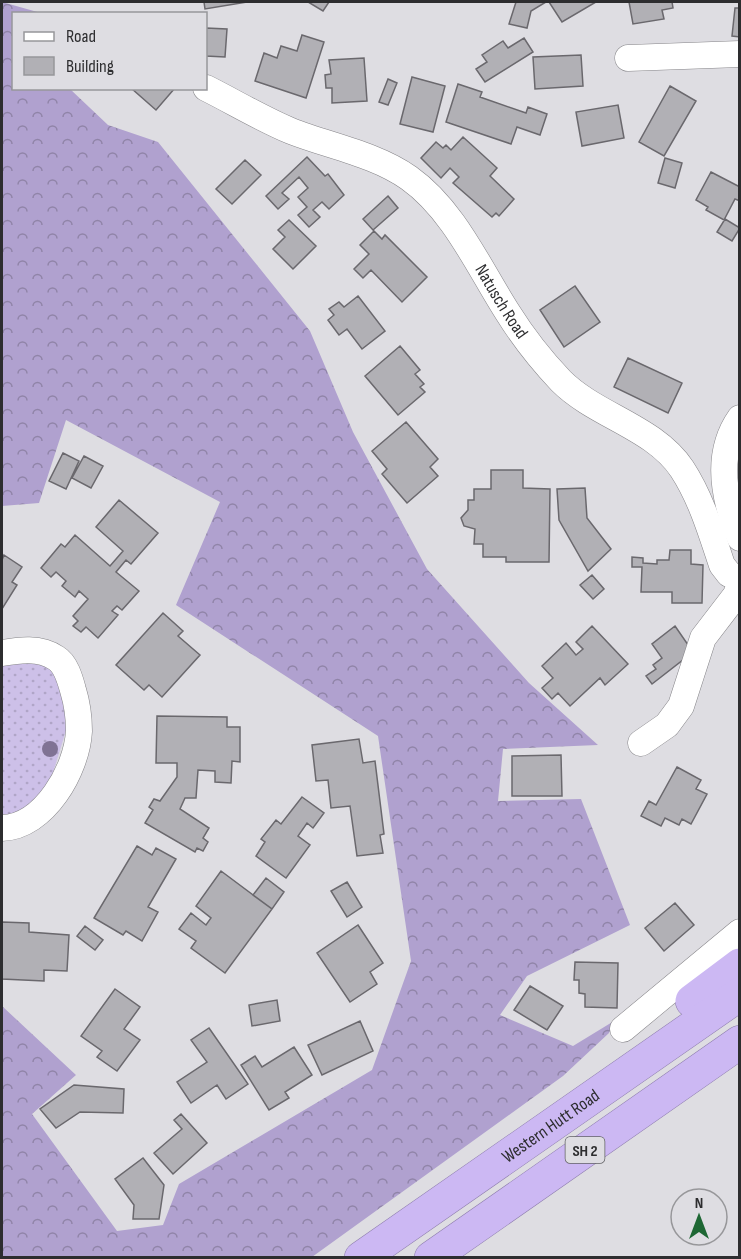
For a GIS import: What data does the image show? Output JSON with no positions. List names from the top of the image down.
{
  "streets": {
    "highway": ["Western Hutt Road", "SH 2"],
    "street": ["Natusch Road"]
  },
  "legend": ["Road", "Building"],
  "north": "top"
}
